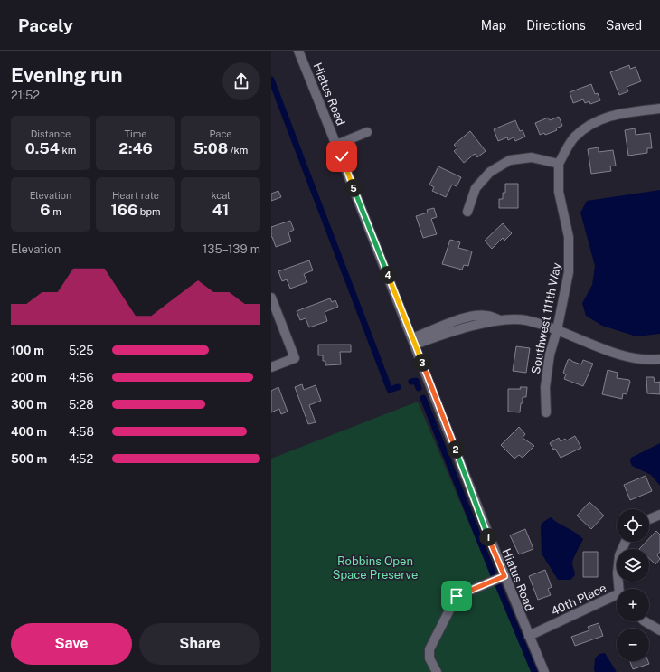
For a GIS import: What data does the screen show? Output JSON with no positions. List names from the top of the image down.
{
  "streets": {
    "street": ["Hiatus Road", "Southwest 111th Way", "40th Place"]
  },
  "crossings": [
    ["Hiatus Road", "40th Place"]
  ],
  "parks": ["Robbins Open Space Preserve"],
  "page": {
    "header": "Pacely",
    "nav": ["Map", "Directions", "Saved"],
    "heading": ["Evening run", "21:52"],
    "stats": [
      ["Distance", "0.54 km"],
      ["Time", "2:46"],
      ["Pace", "5:08 /km"],
      ["Elevation", "6 m"],
      ["Heart rate", "166 bpm"],
      ["kcal", "41"]
    ],
    "pins": [
      "5",
      "4",
      "3",
      "2",
      "1"
    ],
    "chart": ["Elevation", "135–139 m"],
    "list": [
      {
        "name": "100 m",
        "note": "5:25"
      },
      {
        "name": "200 m",
        "note": "4:56"
      },
      {
        "name": "300 m",
        "note": "5:28"
      },
      {
        "name": "400 m",
        "note": "4:58"
      },
      {
        "name": "500 m",
        "note": "4:52"
      }
    ],
    "map_buttons": ["+", "−"],
    "buttons": ["Save", "Share"]
  }
}
